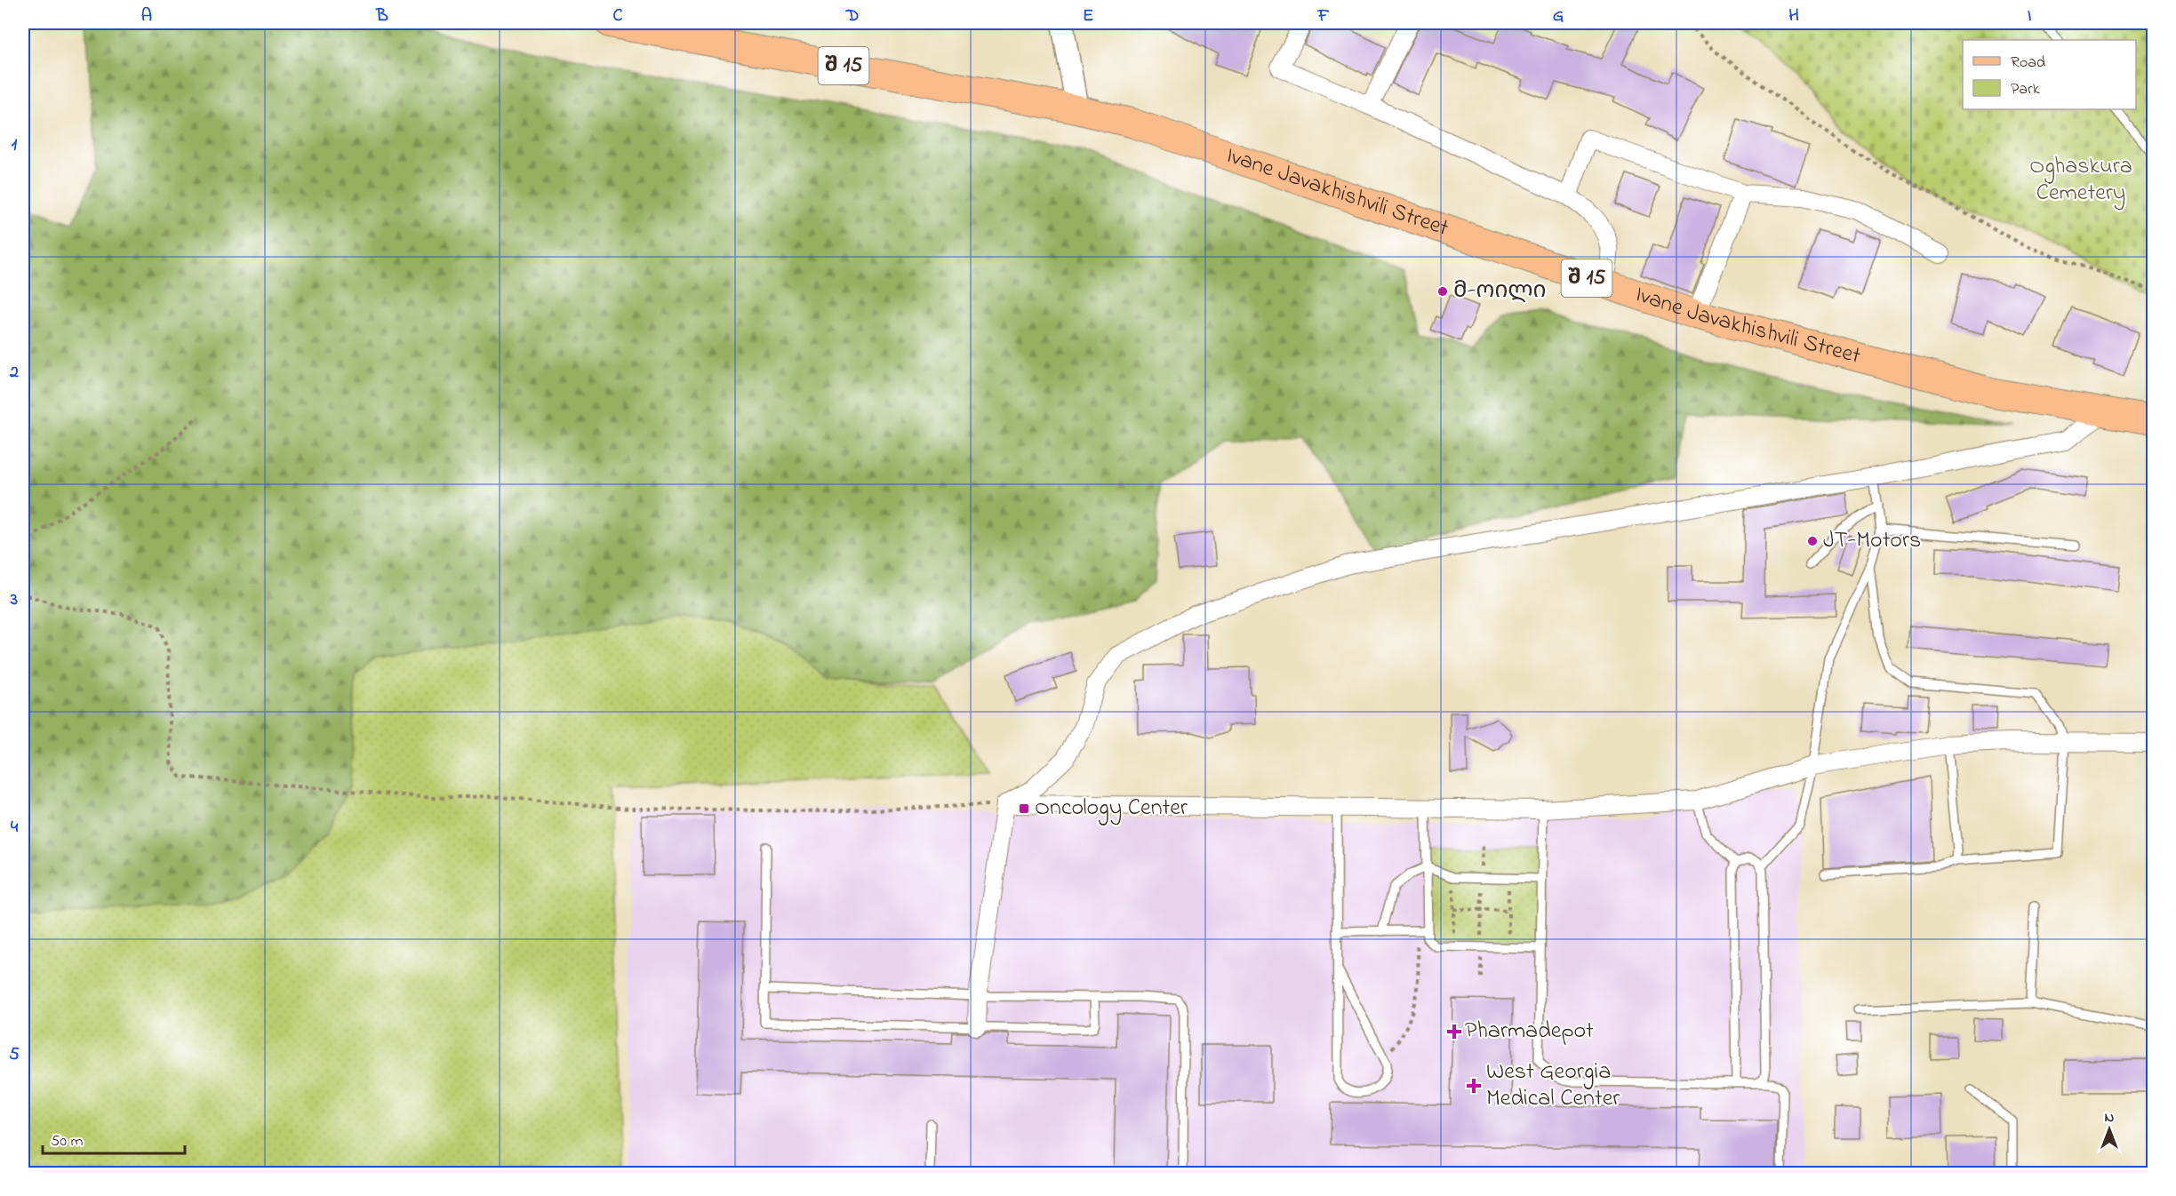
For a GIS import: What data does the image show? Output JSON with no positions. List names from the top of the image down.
{
  "streets": {
    "main road": ["შ 15", "Ivane Javakhishvili Street"]
  },
  "crossings": [
    ["შ 15", "Ivane Javakhishvili Street"]
  ],
  "parks": ["Oghaskura Cemetery"],
  "places": {
    "other": ["მ-ოილი", "JT-Motors"],
    "transit": ["Oncology Center"],
    "health": ["Pharmadepot", "West Georgia Medical Center"]
  },
  "legend": ["Road", "Park"],
  "scale_bar": "50 m",
  "north": "top",
  "grid": {
    "columns": [
      "A",
      "B",
      "C",
      "D",
      "E",
      "F",
      "G",
      "H",
      "I"
    ],
    "rows": [
      "1",
      "2",
      "3",
      "4",
      "5"
    ]
  }
}
